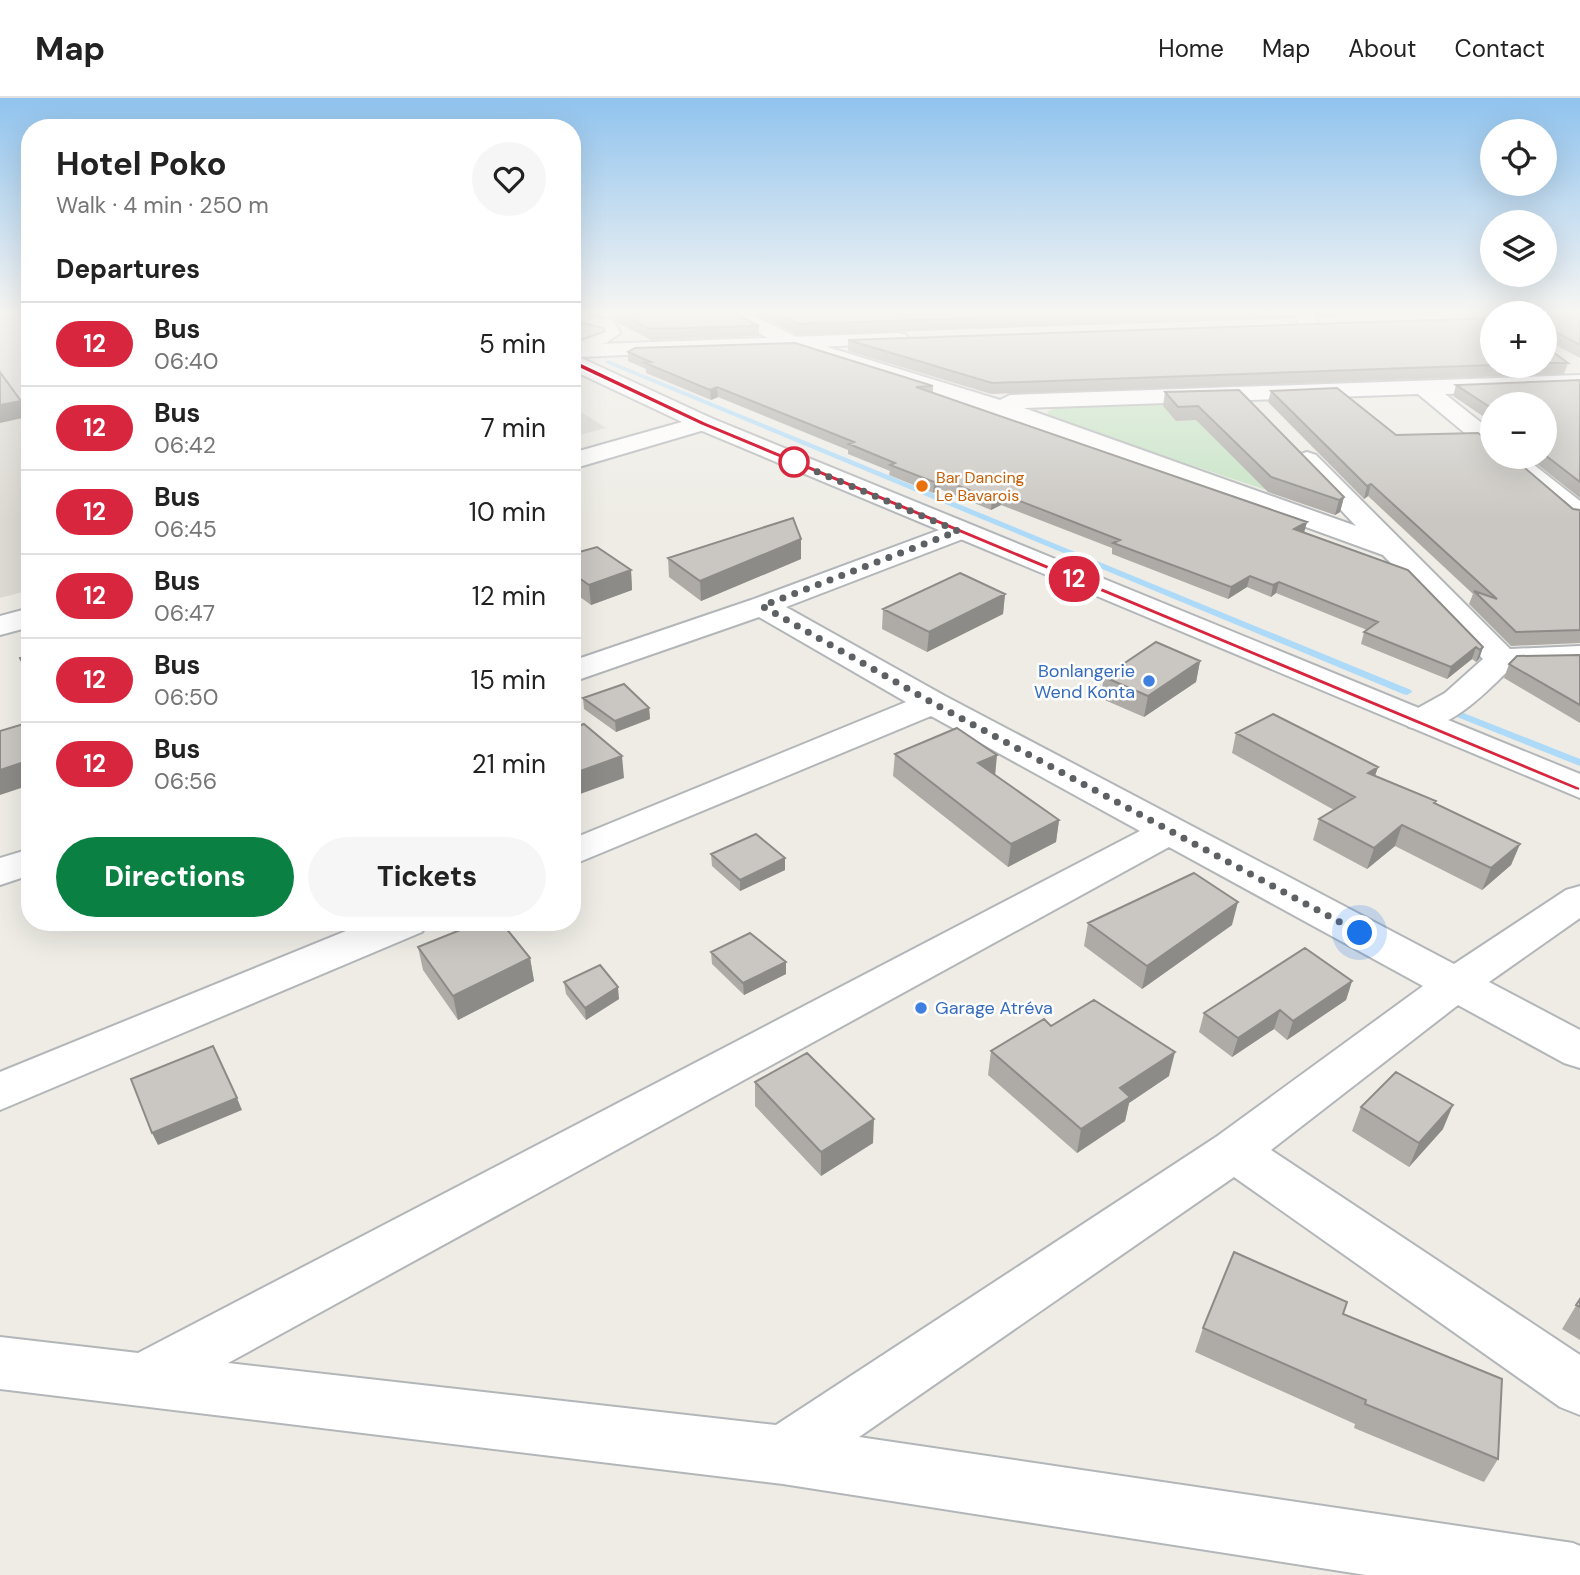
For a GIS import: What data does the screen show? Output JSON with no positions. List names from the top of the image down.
{
  "places": ["Bar Dancing Le Bavarois", "Bonlangerie Wend Konta", "Garage Atréva"],
  "lines": ["bus line 12"],
  "page": {
    "header": "Map",
    "nav": [
      "Home",
      "Map",
      "About",
      "Contact"
    ],
    "on_map": "12",
    "map_buttons": ["+", "−"],
    "heading": [
      ["Hotel Poko", "Walk · 4 min · 250 m"],
      "Departures"
    ],
    "list": [
      {
        "mark": "12",
        "name": "Bus",
        "note": "06:40",
        "value": "5 min"
      },
      {
        "mark": "12",
        "name": "Bus",
        "note": "06:42",
        "value": "7 min"
      },
      {
        "mark": "12",
        "name": "Bus",
        "note": "06:45",
        "value": "10 min"
      },
      {
        "mark": "12",
        "name": "Bus",
        "note": "06:47",
        "value": "12 min"
      },
      {
        "mark": "12",
        "name": "Bus",
        "note": "06:50",
        "value": "15 min"
      },
      {
        "mark": "12",
        "name": "Bus",
        "note": "06:56",
        "value": "21 min"
      }
    ],
    "buttons": ["Directions", "Tickets"]
  }
}
